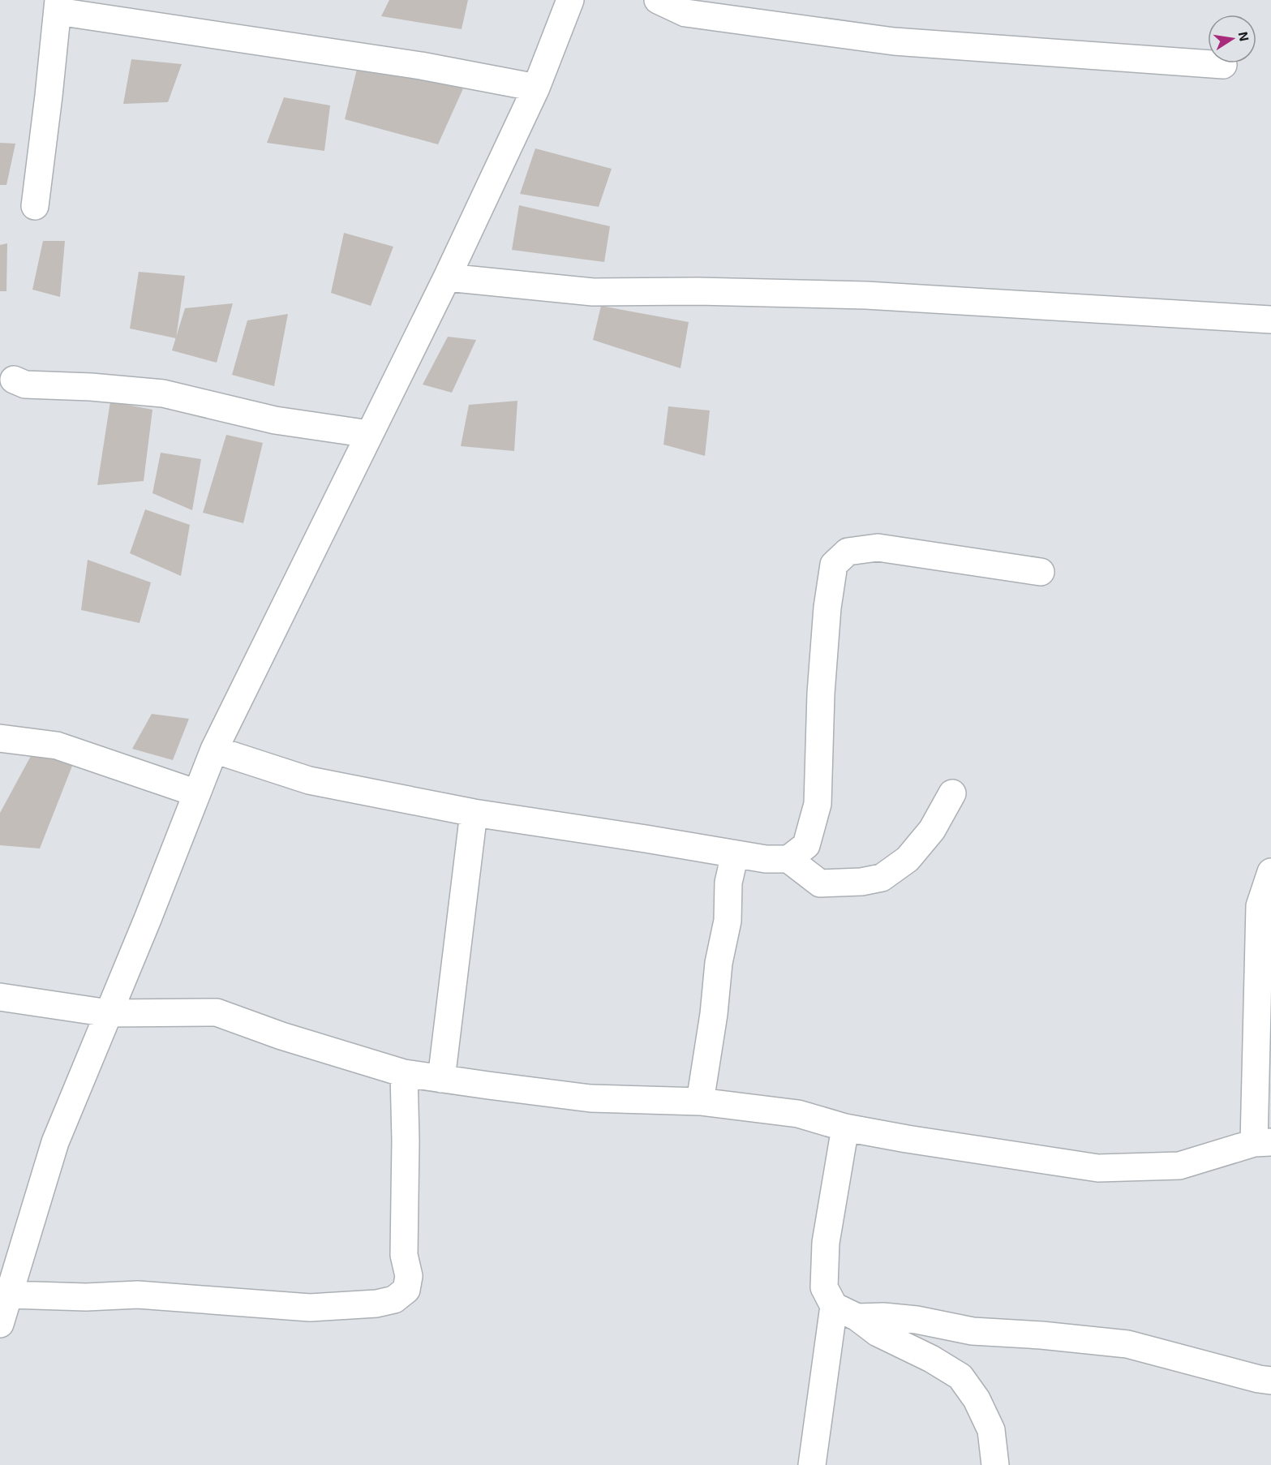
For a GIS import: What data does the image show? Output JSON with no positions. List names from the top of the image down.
{
  "north": "right"
}
